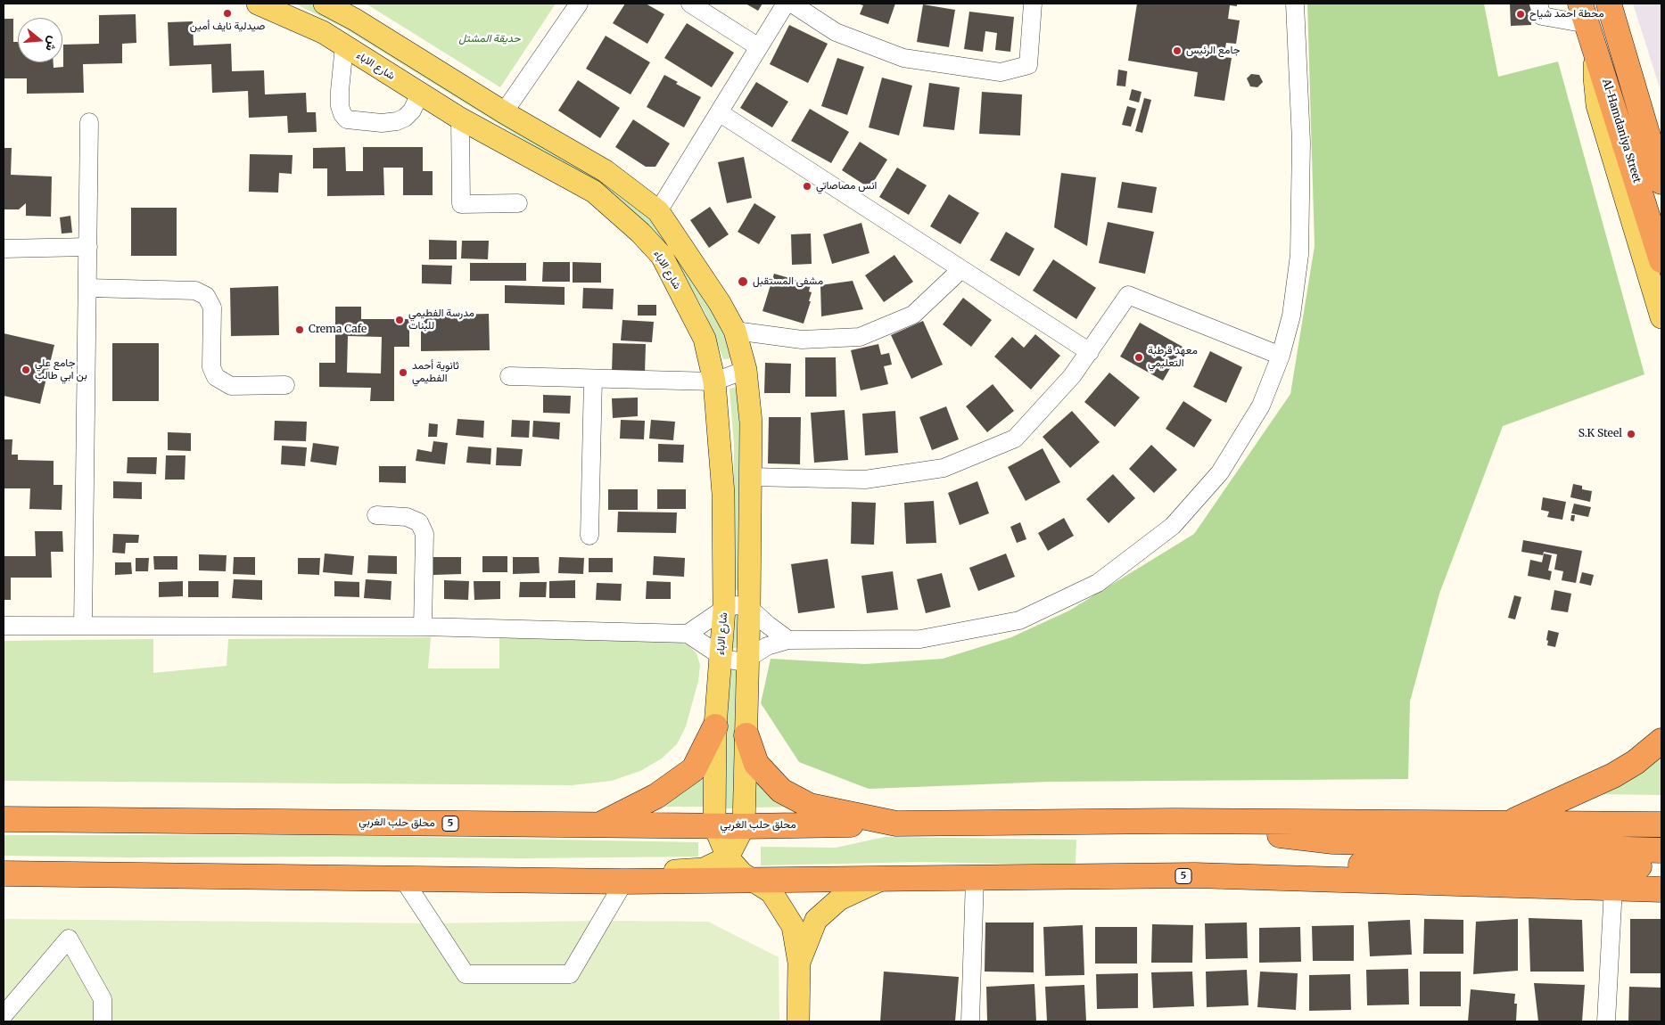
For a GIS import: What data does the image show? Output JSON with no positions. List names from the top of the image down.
{
  "streets": {
    "highway": ["Al-Hamdaniya Street", "محلق حلب الغربي", "5"],
    "main road": ["شارع الاباء"]
  },
  "crossings": [
    ["شارع الاباء", "محلق حلب الغربي"],
    ["محلق حلب الغربي", "5"]
  ],
  "parks": ["حديقة المشتل"],
  "places": [
    "صيدلية نايف أمين",
    "محطة احمد شياح",
    "جامع الرئيس",
    "انس مصاصاتي",
    "مشفى المستقبل",
    "مدرسة الفطيمي للبنات",
    "Crema Cafe",
    "معهد قرطبة التعليمي",
    "جامع علي بن ابي طالب",
    "ثانوية أحمد الفطيمي",
    "S.K Steel"
  ],
  "north": "right"
}
